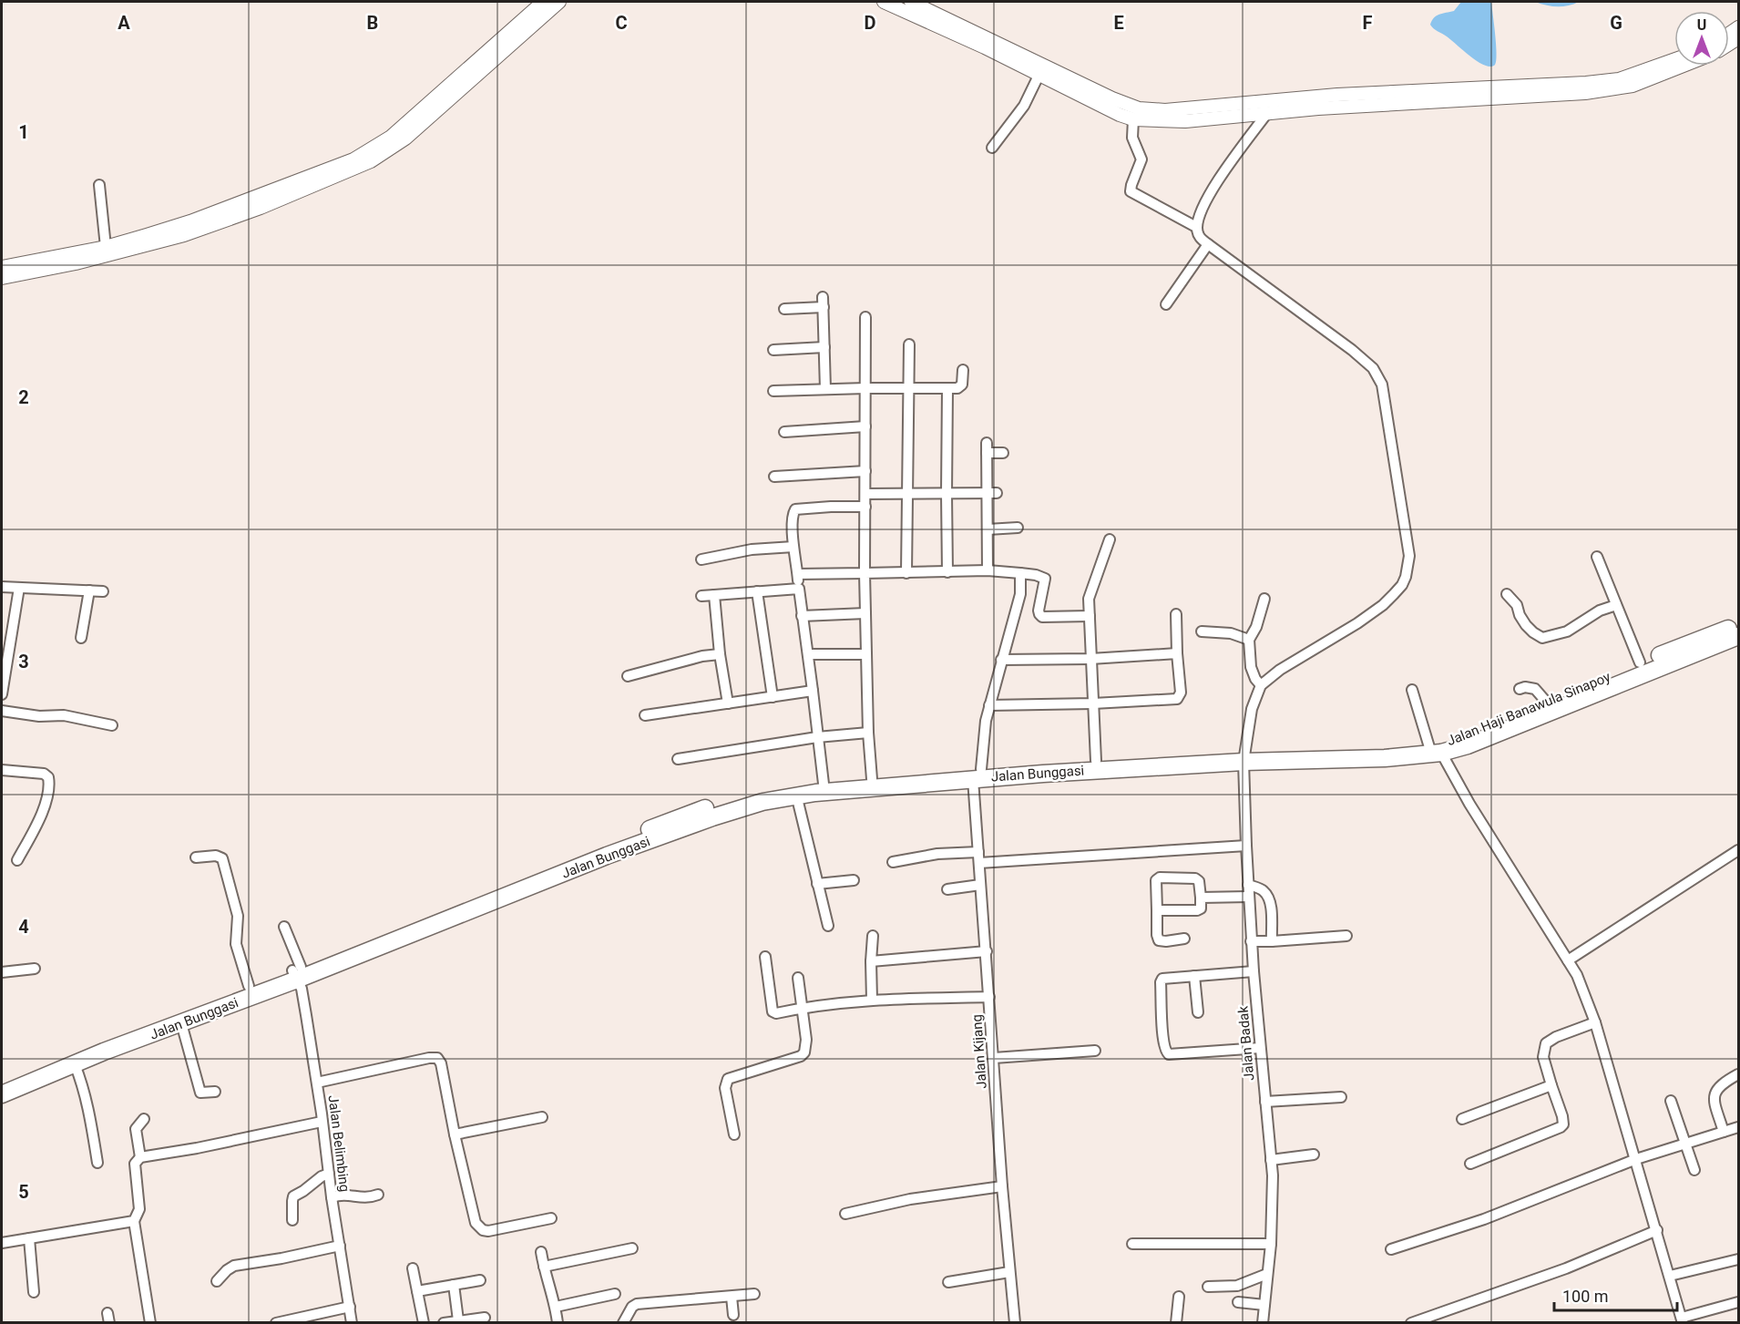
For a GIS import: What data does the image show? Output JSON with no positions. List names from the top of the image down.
{
  "streets": {
    "highway": ["Jalan Haji Banawula Sinapoy", "Jalan Bunggasi"],
    "street": ["Jalan Badak", "Jalan Kijang", "Jalan Belimbing"]
  },
  "crossings": [
    ["Jalan Haji Banawula Sinapoy", "Jalan Bunggasi"],
    ["Jalan Haji Banawula Sinapoy", "Jalan Badak"],
    ["Jalan Bunggasi", "Jalan Badak"],
    ["Jalan Bunggasi", "Jalan Kijang"],
    ["Jalan Bunggasi", "Jalan Belimbing"]
  ],
  "scale_bar": "100 m",
  "north": "top",
  "grid": {
    "columns": [
      "A",
      "B",
      "C",
      "D",
      "E",
      "F",
      "G"
    ],
    "rows": [
      "1",
      "2",
      "3",
      "4",
      "5"
    ]
  }
}
